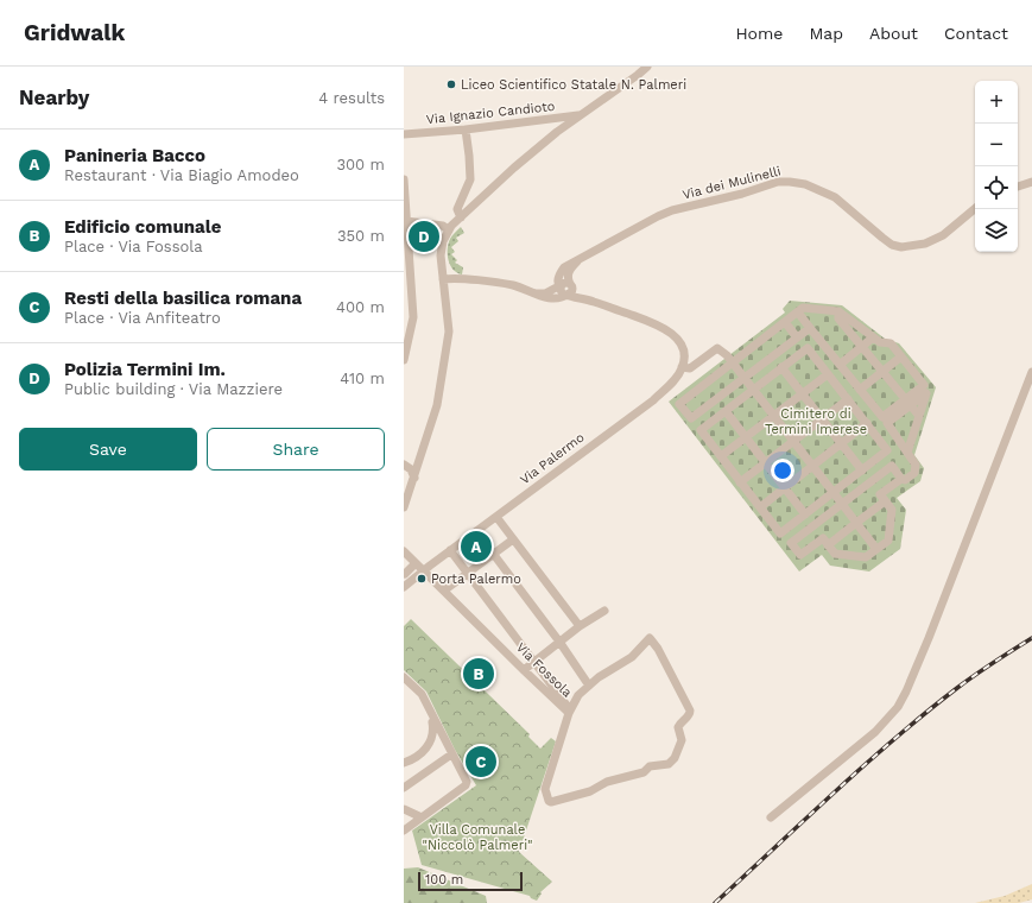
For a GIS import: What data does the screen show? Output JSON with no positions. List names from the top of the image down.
{
  "streets": {
    "street": [
      "Via Ignazio Candioto",
      "Via dei Mulinelli",
      "Via Palermo",
      "Via Fossola"
    ]
  },
  "crossings": [
    ["Via dei Mulinelli", "Via Palermo"],
    ["Via Palermo", "Via Fossola"]
  ],
  "parks": ["Cimitero di Termini Imerese", "Villa Comunale \"Niccolò Palmeri\""],
  "places": ["Liceo Scientifico Statale N. Palmeri", "Porta Palermo"],
  "scale_bar": "100 m",
  "page": {
    "header": "Gridwalk",
    "nav": [
      "Home",
      "Map",
      "About",
      "Contact"
    ],
    "heading": ["Nearby", "4 results"],
    "map_buttons": ["+", "−"],
    "list": [
      {
        "mark": "A",
        "name": "Panineria Bacco",
        "note": "Restaurant · Via Biagio Amodeo",
        "value": "300 m"
      },
      {
        "mark": "B",
        "name": "Edificio comunale",
        "note": "Place · Via Fossola",
        "value": "350 m"
      },
      {
        "mark": "C",
        "name": "Resti della basilica romana",
        "note": "Place · Via Anfiteatro",
        "value": "400 m"
      },
      {
        "mark": "D",
        "name": "Polizia Termini Im.",
        "note": "Public building · Via Mazziere",
        "value": "410 m"
      }
    ],
    "pins": [
      "D",
      "A",
      "B",
      "C"
    ],
    "buttons": ["Save", "Share"],
    "scale": "100 m"
  }
}
